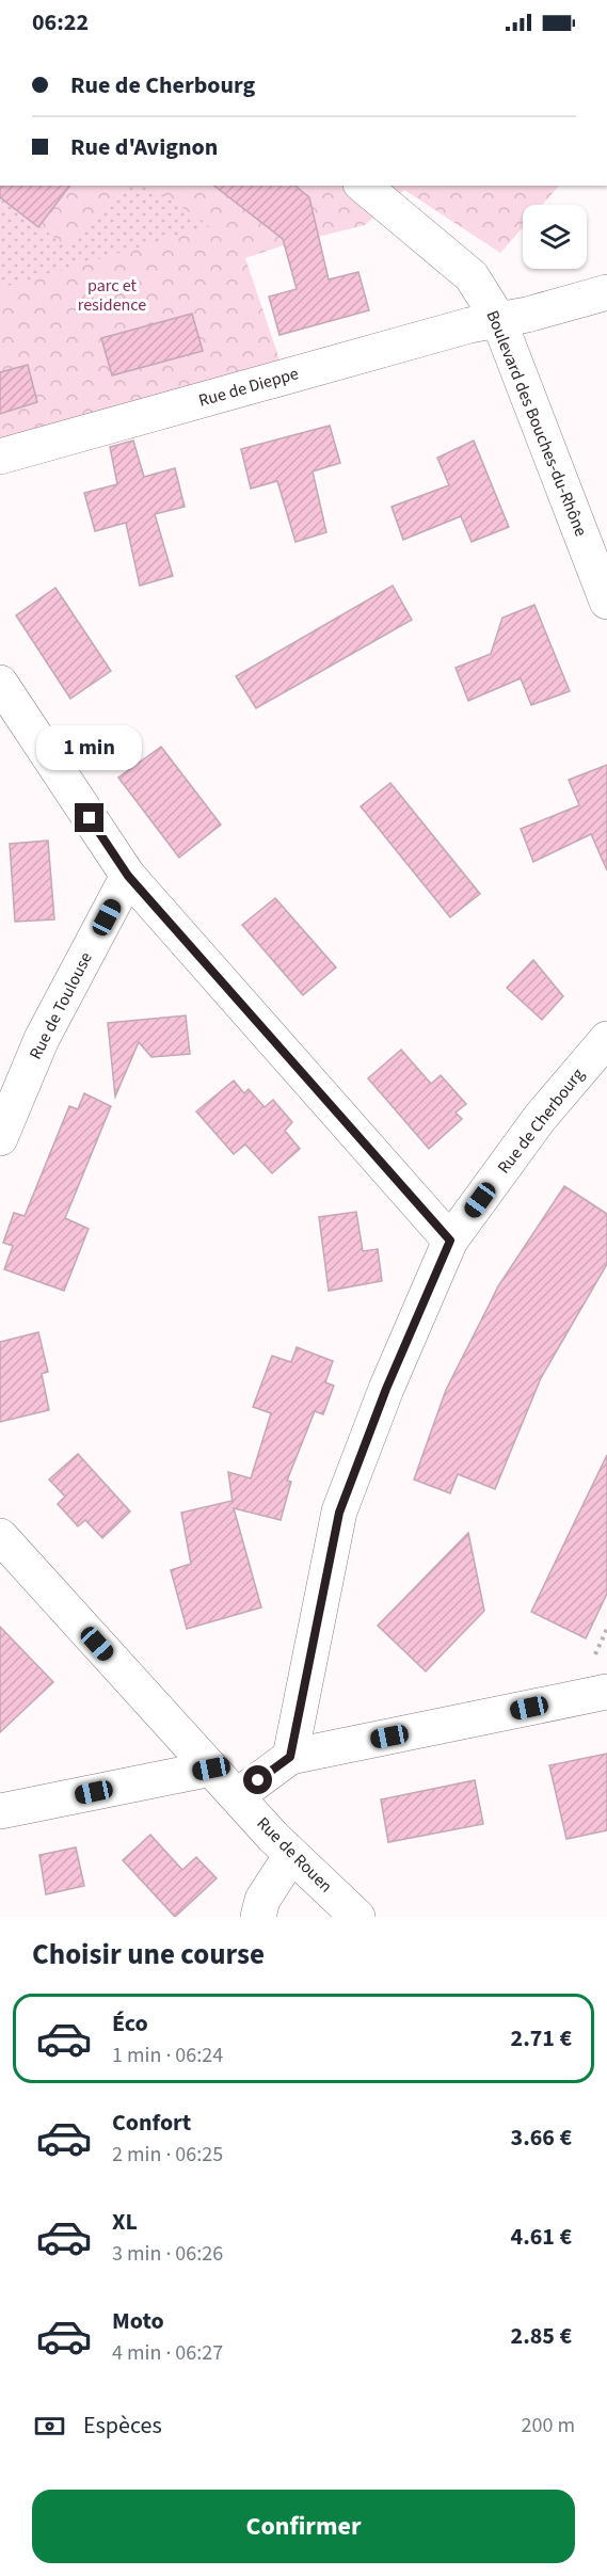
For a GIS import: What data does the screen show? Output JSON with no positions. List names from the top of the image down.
{
  "streets": {
    "street": [
      "Rue de Dieppe",
      "Boulevard des Bouches-du-Rhône",
      "Rue de Toulouse",
      "Rue de Cherbourg",
      "Rue de Rouen"
    ]
  },
  "crossings": [
    ["Rue de Dieppe", "Boulevard des Bouches-du-Rhône"]
  ],
  "parks": ["parc et residence"],
  "page": {
    "status": "06:22",
    "banner": ["Rue de Cherbourg", "Rue d'Avignon"],
    "bubble": "1 min",
    "heading": "Choisir une course",
    "list": [
      {
        "name": "Éco",
        "note": "1 min · 06:24",
        "value": "2.71 €"
      },
      {
        "name": "Confort",
        "note": "2 min · 06:25",
        "value": "3.66 €"
      },
      {
        "name": "XL",
        "note": "3 min · 06:26",
        "value": "4.61 €"
      },
      {
        "name": "Moto",
        "note": "4 min · 06:27",
        "value": "2.85 €"
      }
    ],
    "pay": ["Espèces", "200 m"],
    "buttons": "Confirmer"
  }
}
